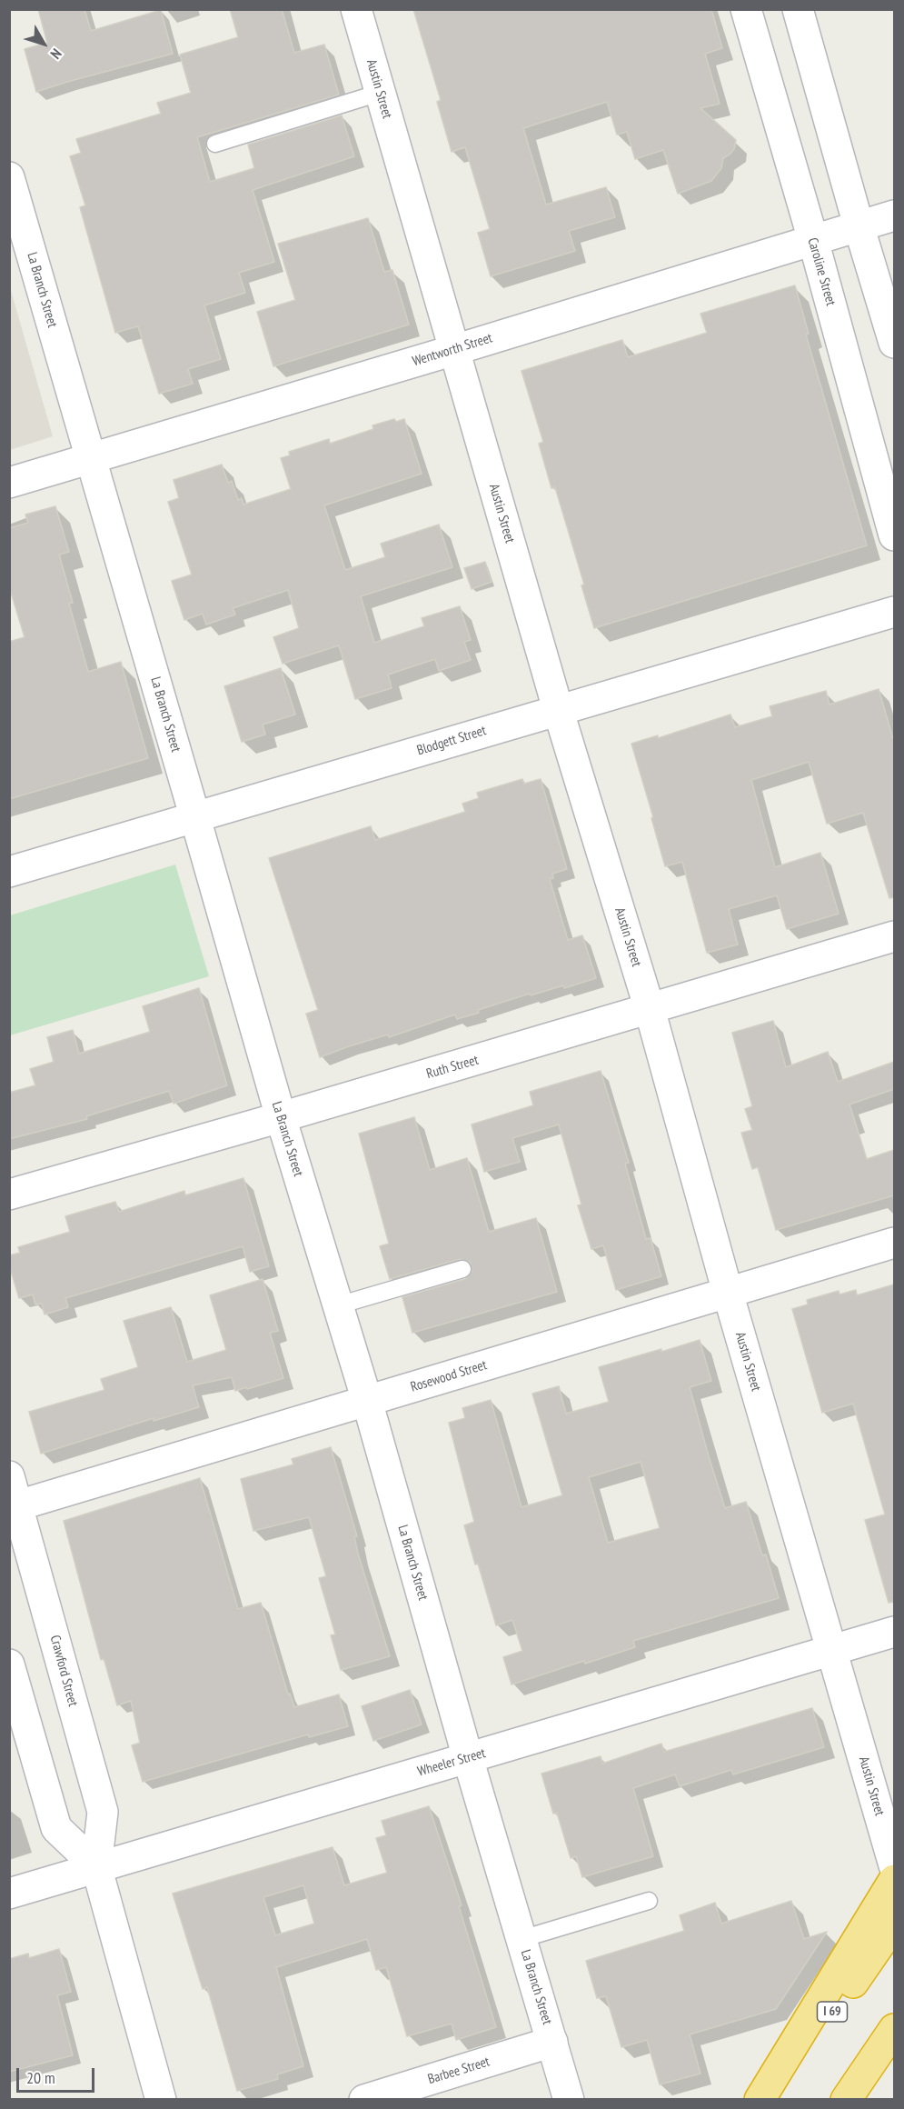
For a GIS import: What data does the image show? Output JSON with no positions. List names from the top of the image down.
{
  "streets": {
    "highway": ["I 69"],
    "street": [
      "Austin Street",
      "Caroline Street",
      "La Branch Street",
      "Wentworth Street",
      "Blodgett Street",
      "Ruth Street",
      "Rosewood Street",
      "Crawford Street",
      "Wheeler Street",
      "Barbee Street"
    ]
  },
  "crossings": [
    ["Austin Street", "Wentworth Street"],
    ["Austin Street", "Blodgett Street"],
    ["Austin Street", "Ruth Street"],
    ["Austin Street", "Rosewood Street"],
    ["Austin Street", "Wheeler Street"],
    ["Caroline Street", "Wentworth Street"],
    ["La Branch Street", "Wentworth Street"],
    ["La Branch Street", "Blodgett Street"],
    ["La Branch Street", "Ruth Street"],
    ["La Branch Street", "Rosewood Street"],
    ["La Branch Street", "Wheeler Street"],
    ["La Branch Street", "Barbee Street"],
    ["Rosewood Street", "Crawford Street"],
    ["Crawford Street", "Wheeler Street"]
  ],
  "scale_bar": "20 m",
  "north": "bottom right"
}
